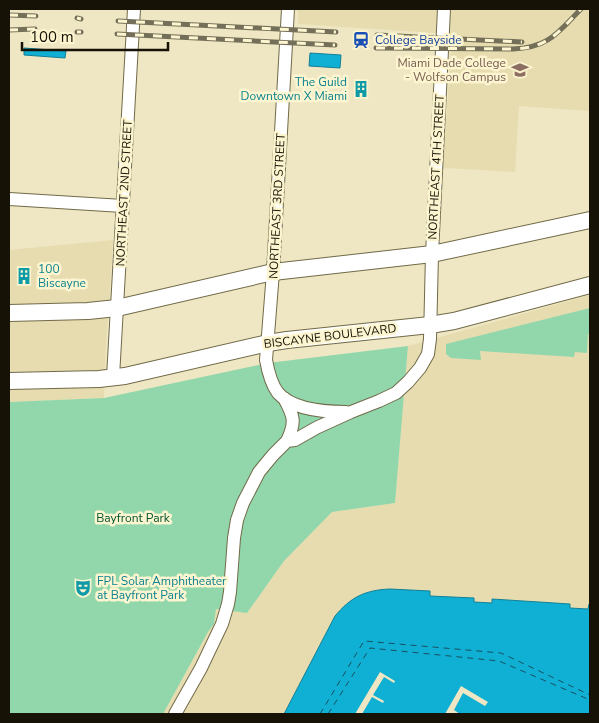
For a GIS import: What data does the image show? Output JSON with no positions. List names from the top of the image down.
{
  "streets": {
    "main road": ["BISCAYNE BOULEVARD"],
    "street": ["NORTHEAST 4TH STREET", "NORTHEAST 2ND STREET", "NORTHEAST 3RD STREET"]
  },
  "crossings": [
    ["NORTHEAST 4TH STREET", "NORTHEAST 3RD STREET"],
    ["NORTHEAST 4TH STREET", "BISCAYNE BOULEVARD"],
    ["NORTHEAST 2ND STREET", "BISCAYNE BOULEVARD"],
    ["NORTHEAST 3RD STREET", "BISCAYNE BOULEVARD"]
  ],
  "parks": ["Bayfront Park"],
  "places": {
    "station": ["College Bayside"],
    "school or university": ["Miami Dade College - Wolfson Campus"],
    "building": ["The Guild Downtown X Miami", "100 Biscayne"],
    "theatre": ["FPL Solar Amphitheater at Bayfront Park"]
  },
  "scale_bar": "100 m"
}
